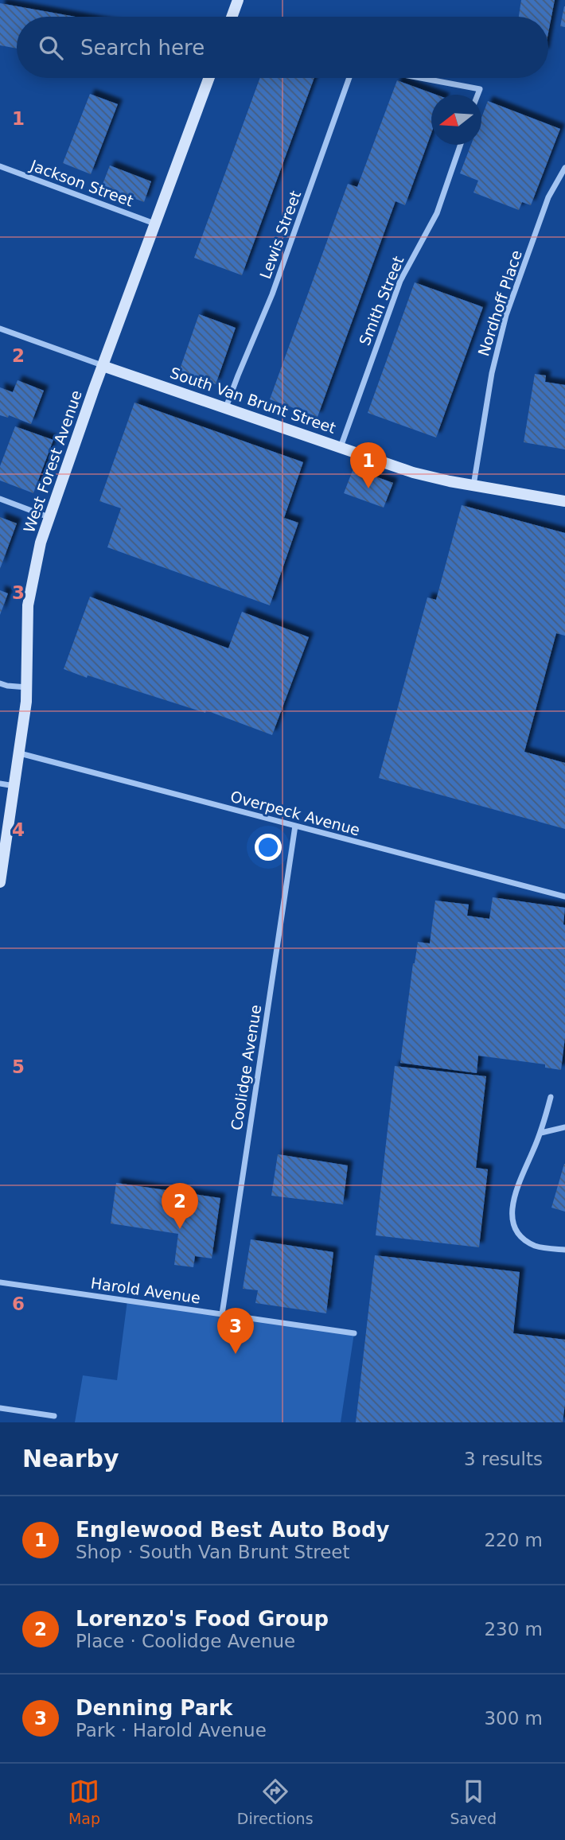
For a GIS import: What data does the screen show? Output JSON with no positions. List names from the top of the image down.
{
  "streets": {
    "street": [
      "Jackson Street",
      "Lewis Street",
      "Smith Street",
      "Nordhoff Place",
      "South Van Brunt Street",
      "West Forest Avenue",
      "Overpeck Avenue",
      "Coolidge Avenue",
      "Harold Avenue"
    ]
  },
  "crossings": [
    ["Jackson Street", "West Forest Avenue"],
    ["Lewis Street", "South Van Brunt Street"],
    ["Smith Street", "South Van Brunt Street"],
    ["Nordhoff Place", "South Van Brunt Street"],
    ["South Van Brunt Street", "West Forest Avenue"],
    ["West Forest Avenue", "Overpeck Avenue"],
    ["Overpeck Avenue", "Coolidge Avenue"],
    ["Coolidge Avenue", "Harold Avenue"]
  ],
  "north": "left",
  "page": {
    "search": "Search here",
    "pins": ["1", "2", "3"],
    "heading": ["Nearby", "3 results"],
    "list": [
      {
        "mark": "1",
        "name": "Englewood Best Auto Body",
        "note": "Shop · South Van Brunt Street",
        "value": "220 m"
      },
      {
        "mark": "2",
        "name": "Lorenzo's Food Group",
        "note": "Place · Coolidge Avenue",
        "value": "230 m"
      },
      {
        "mark": "3",
        "name": "Denning Park",
        "note": "Park · Harold Avenue",
        "value": "300 m"
      }
    ],
    "nav": ["Map", "Directions", "Saved"]
  },
  "grid": {
    "rows": [
      "1",
      "2",
      "3",
      "4",
      "5",
      "6"
    ]
  }
}
